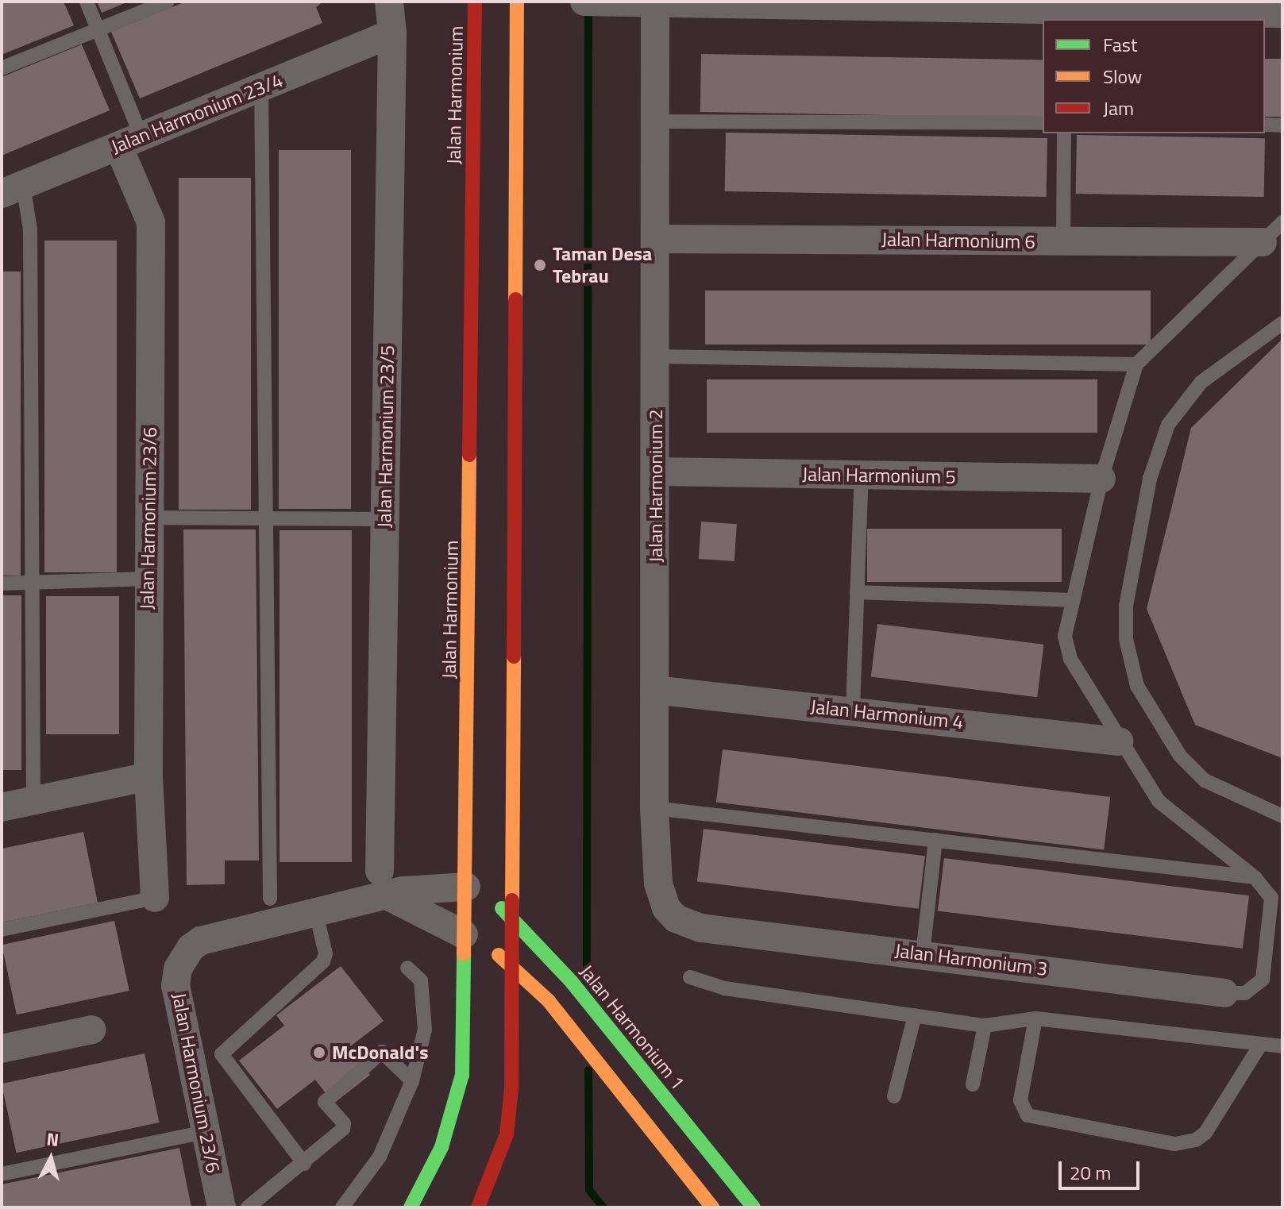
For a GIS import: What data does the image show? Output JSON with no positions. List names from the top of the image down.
{
  "streets": {
    "main road": ["Jalan Harmonium", "Jalan Harmonium 1"],
    "street": [
      "Jalan Harmonium 23/4",
      "Jalan Harmonium 6",
      "Jalan Harmonium 23/5",
      "Jalan Harmonium 5",
      "Jalan Harmonium 2",
      "Jalan Harmonium 23/6",
      "Jalan Harmonium 4",
      "Jalan Harmonium 3"
    ]
  },
  "crossings": [
    ["Jalan Harmonium", "Jalan Harmonium 1"],
    ["Jalan Harmonium 23/4", "Jalan Harmonium 23/5"],
    ["Jalan Harmonium 23/4", "Jalan Harmonium 23/6"],
    ["Jalan Harmonium 6", "Jalan Harmonium 2"],
    ["Jalan Harmonium 5", "Jalan Harmonium 2"],
    ["Jalan Harmonium 2", "Jalan Harmonium 4"],
    ["Jalan Harmonium 2", "Jalan Harmonium 3"]
  ],
  "places": ["Taman Desa Tebrau", "McDonald's"],
  "legend": ["Fast", "Slow", "Jam"],
  "scale_bar": "20 m",
  "north": "top"
}
